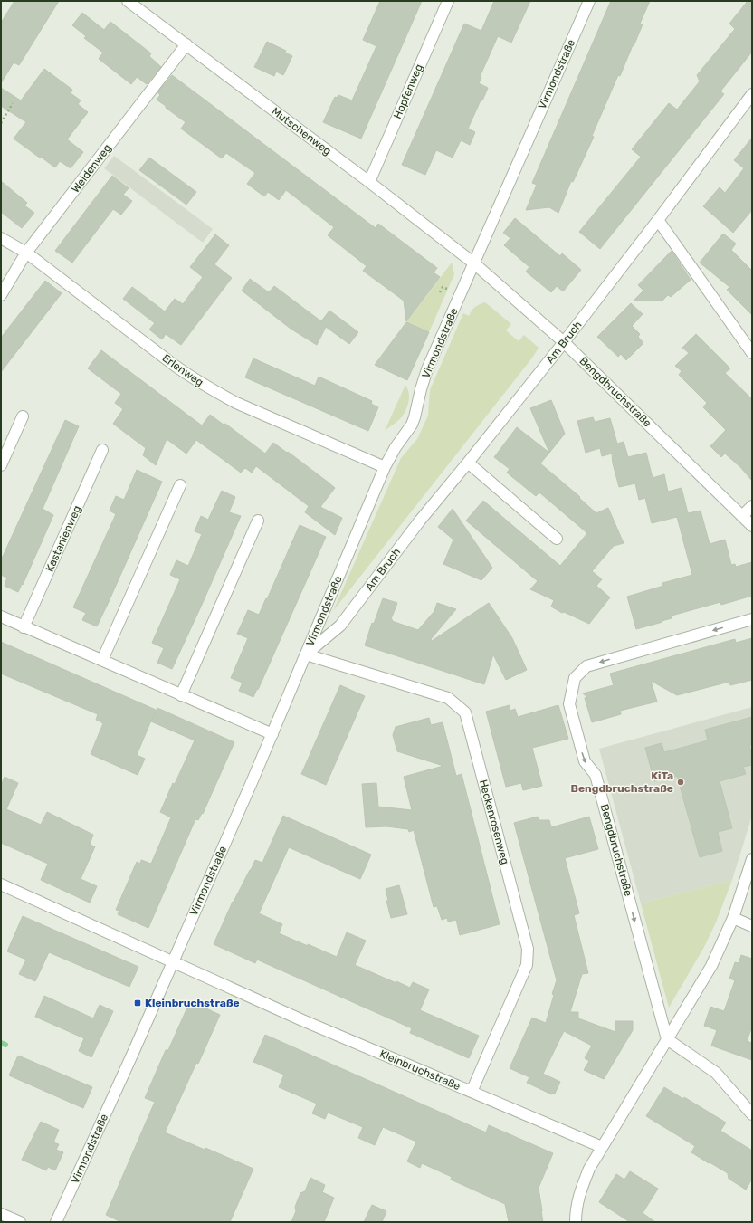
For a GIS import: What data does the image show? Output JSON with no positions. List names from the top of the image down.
{
  "streets": {
    "street": [
      "Virmondstraße",
      "Hopfenweg",
      "Mutschenweg",
      "Weidenweg",
      "Am Bruch",
      "Erlenweg",
      "Bengdbruchstraße",
      "Kastanienweg",
      "Heckenrosenweg",
      "Kleinbruchstraße"
    ]
  },
  "crossings": [
    ["Virmondstraße", "Mutschenweg"],
    ["Virmondstraße", "Am Bruch"],
    ["Virmondstraße", "Erlenweg"],
    ["Virmondstraße", "Bengdbruchstraße"],
    ["Virmondstraße", "Heckenrosenweg"],
    ["Virmondstraße", "Kleinbruchstraße"],
    ["Hopfenweg", "Mutschenweg"],
    ["Mutschenweg", "Weidenweg"],
    ["Mutschenweg", "Bengdbruchstraße"],
    ["Weidenweg", "Erlenweg"],
    ["Am Bruch", "Bengdbruchstraße"],
    ["Am Bruch", "Heckenrosenweg"],
    ["Heckenrosenweg", "Kleinbruchstraße"]
  ],
  "places": {
    "other": ["KiTa Bengdbruchstraße"],
    "transit": ["Kleinbruchstraße"]
  }
}
